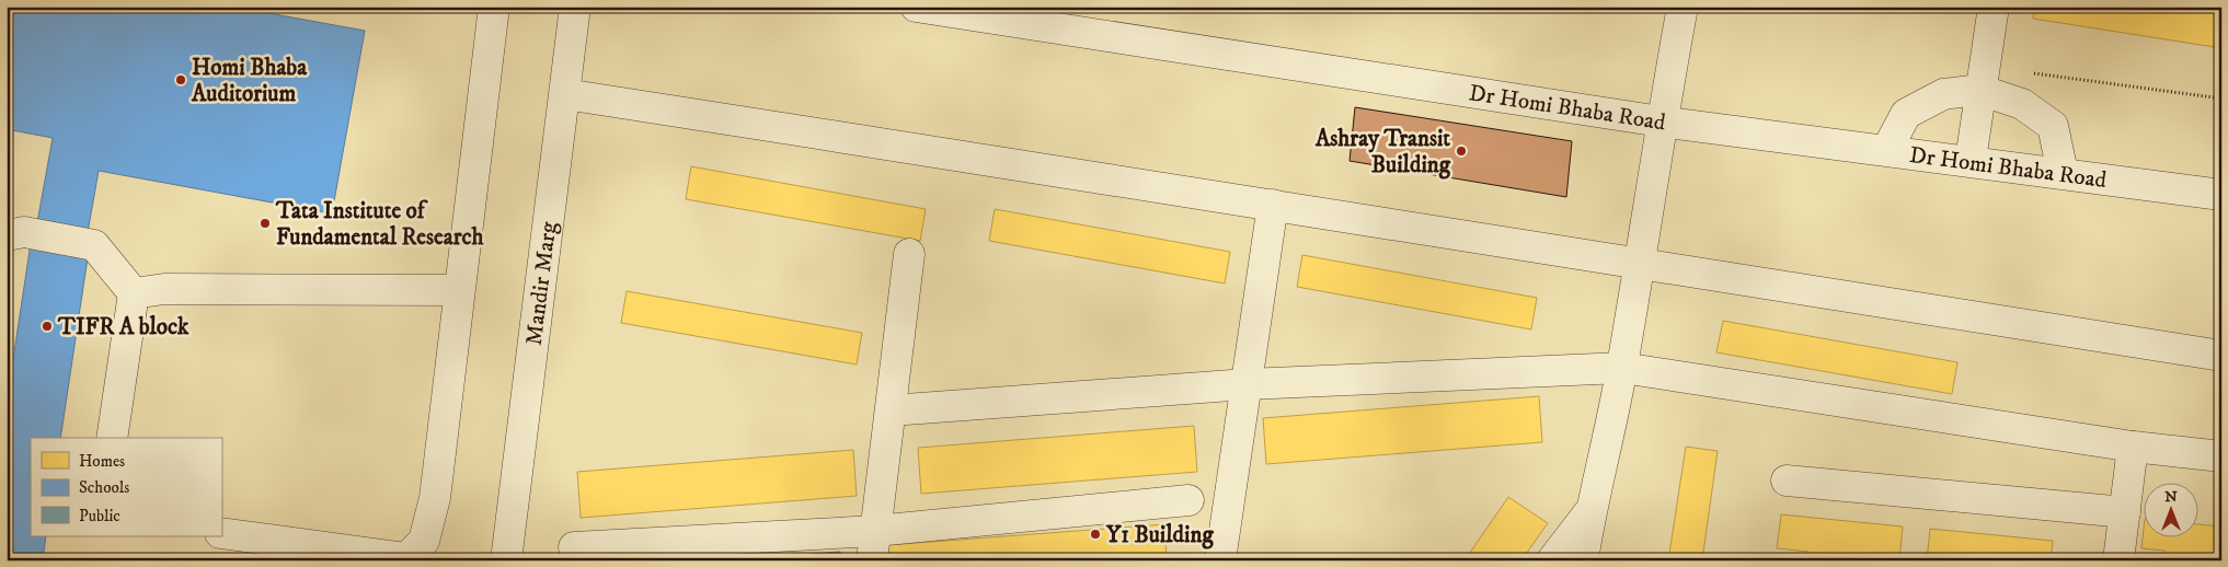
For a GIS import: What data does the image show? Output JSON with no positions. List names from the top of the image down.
{
  "streets": {
    "street": ["Dr Homi Bhaba Road", "Mandir Marg"]
  },
  "places": [
    "Homi Bhaba Auditorium",
    "Ashray Transit Building",
    "Tata Institute of Fundamental Research",
    "TIFR A block",
    "Y1 Building"
  ],
  "legend": ["Homes", "Schools", "Public"],
  "north": "top"
}
